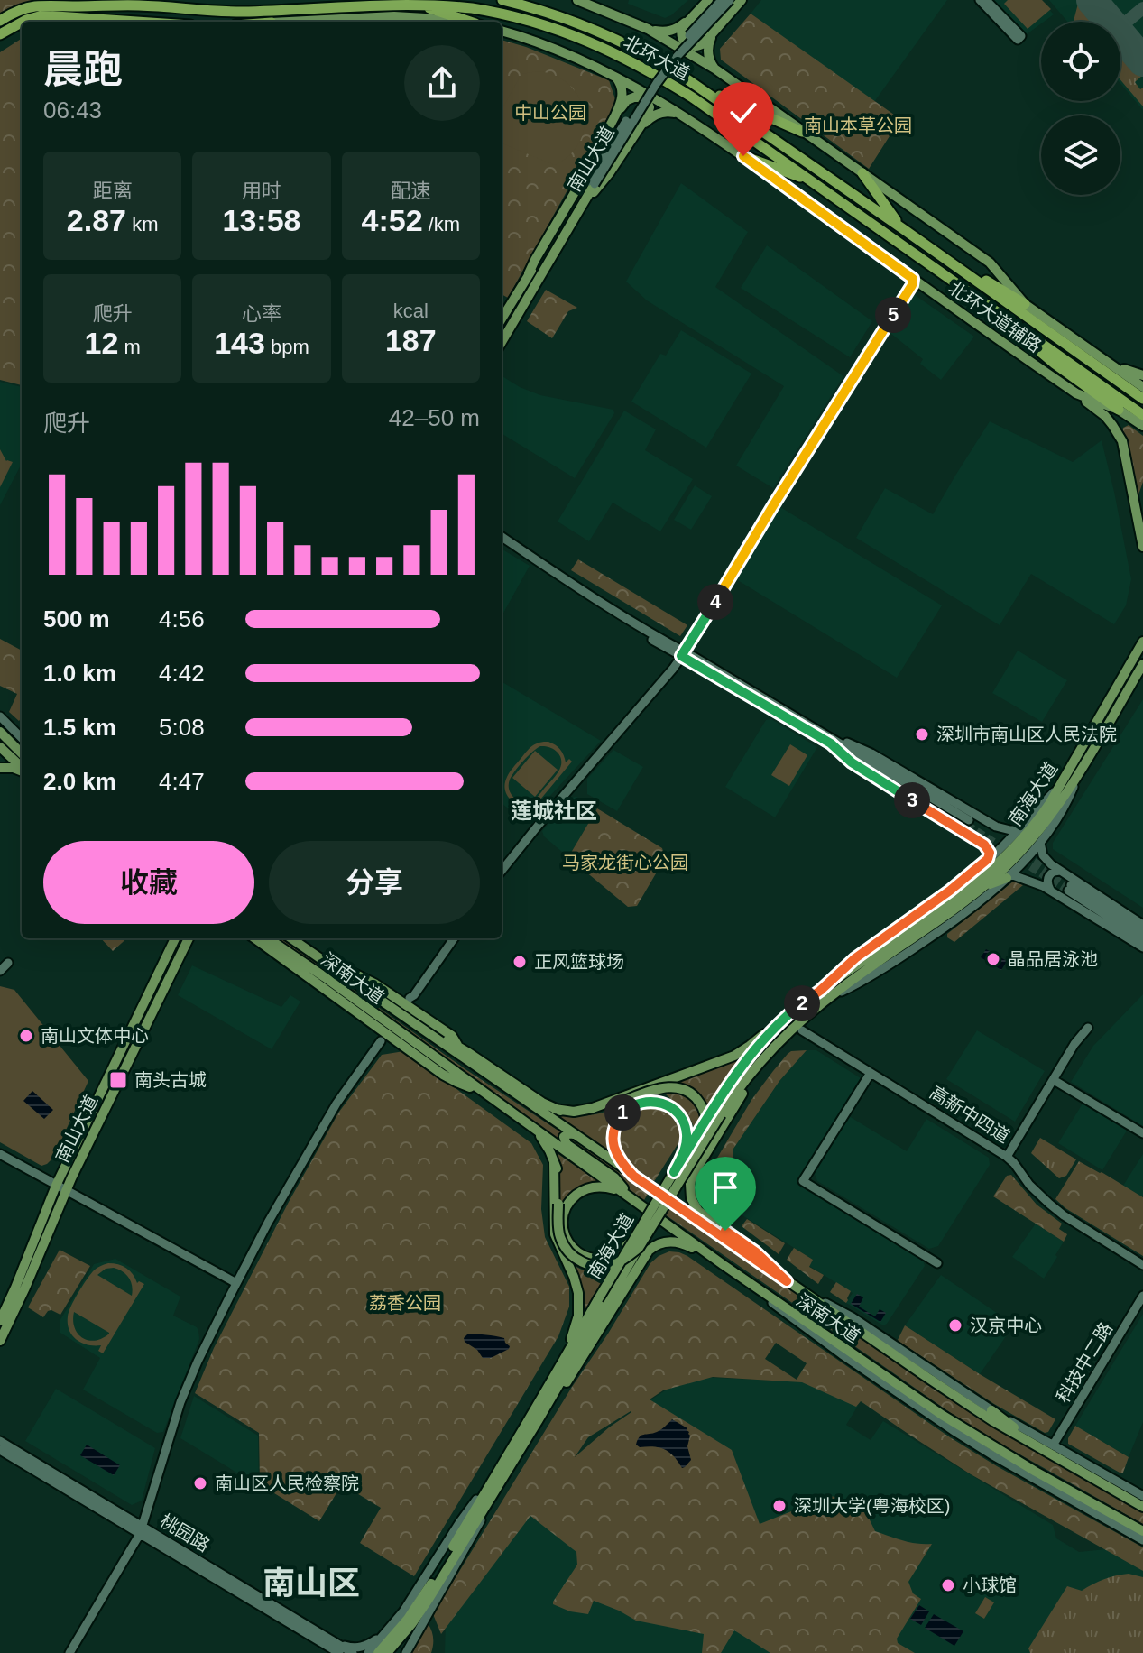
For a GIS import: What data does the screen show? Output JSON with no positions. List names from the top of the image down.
{
  "streets": {
    "highway": ["北环大道"],
    "main road": [
      "南山大道",
      "北环大道辅路",
      "南海大道",
      "深南大道",
      "高新中四道",
      "科技中二路",
      "桃园路"
    ]
  },
  "crossings": [
    ["深南大道", "科技中二路"]
  ],
  "districts": ["莲城社区", "南山区"],
  "parks": [
    "中山公园",
    "南山本草公园",
    "马家龙街心公园",
    "荔香公园"
  ],
  "places": {
    "other": [
      "深圳市南山区人民法院",
      "晶品居泳池",
      "正风篮球场",
      "南山文体中心",
      "汉京中心",
      "南山区人民检察院",
      "深圳大学(粤海校区)",
      "小球馆"
    ],
    "transit": ["南头古城"]
  },
  "page": {
    "heading": ["晨跑", "06:43"],
    "stats": [
      ["距离", "2.87 km"],
      ["用时", "13:58"],
      ["配速", "4:52 /km"],
      ["爬升", "12 m"],
      ["心率", "143 bpm"],
      ["kcal", "187"]
    ],
    "pins": [
      "5",
      "4",
      "3",
      "2",
      "1"
    ],
    "chart": ["爬升", "42–50 m"],
    "list": [
      {
        "name": "500 m",
        "note": "4:56"
      },
      {
        "name": "1.0 km",
        "note": "4:42"
      },
      {
        "name": "1.5 km",
        "note": "5:08"
      },
      {
        "name": "2.0 km",
        "note": "4:47"
      }
    ],
    "buttons": ["收藏", "分享"]
  }
}
